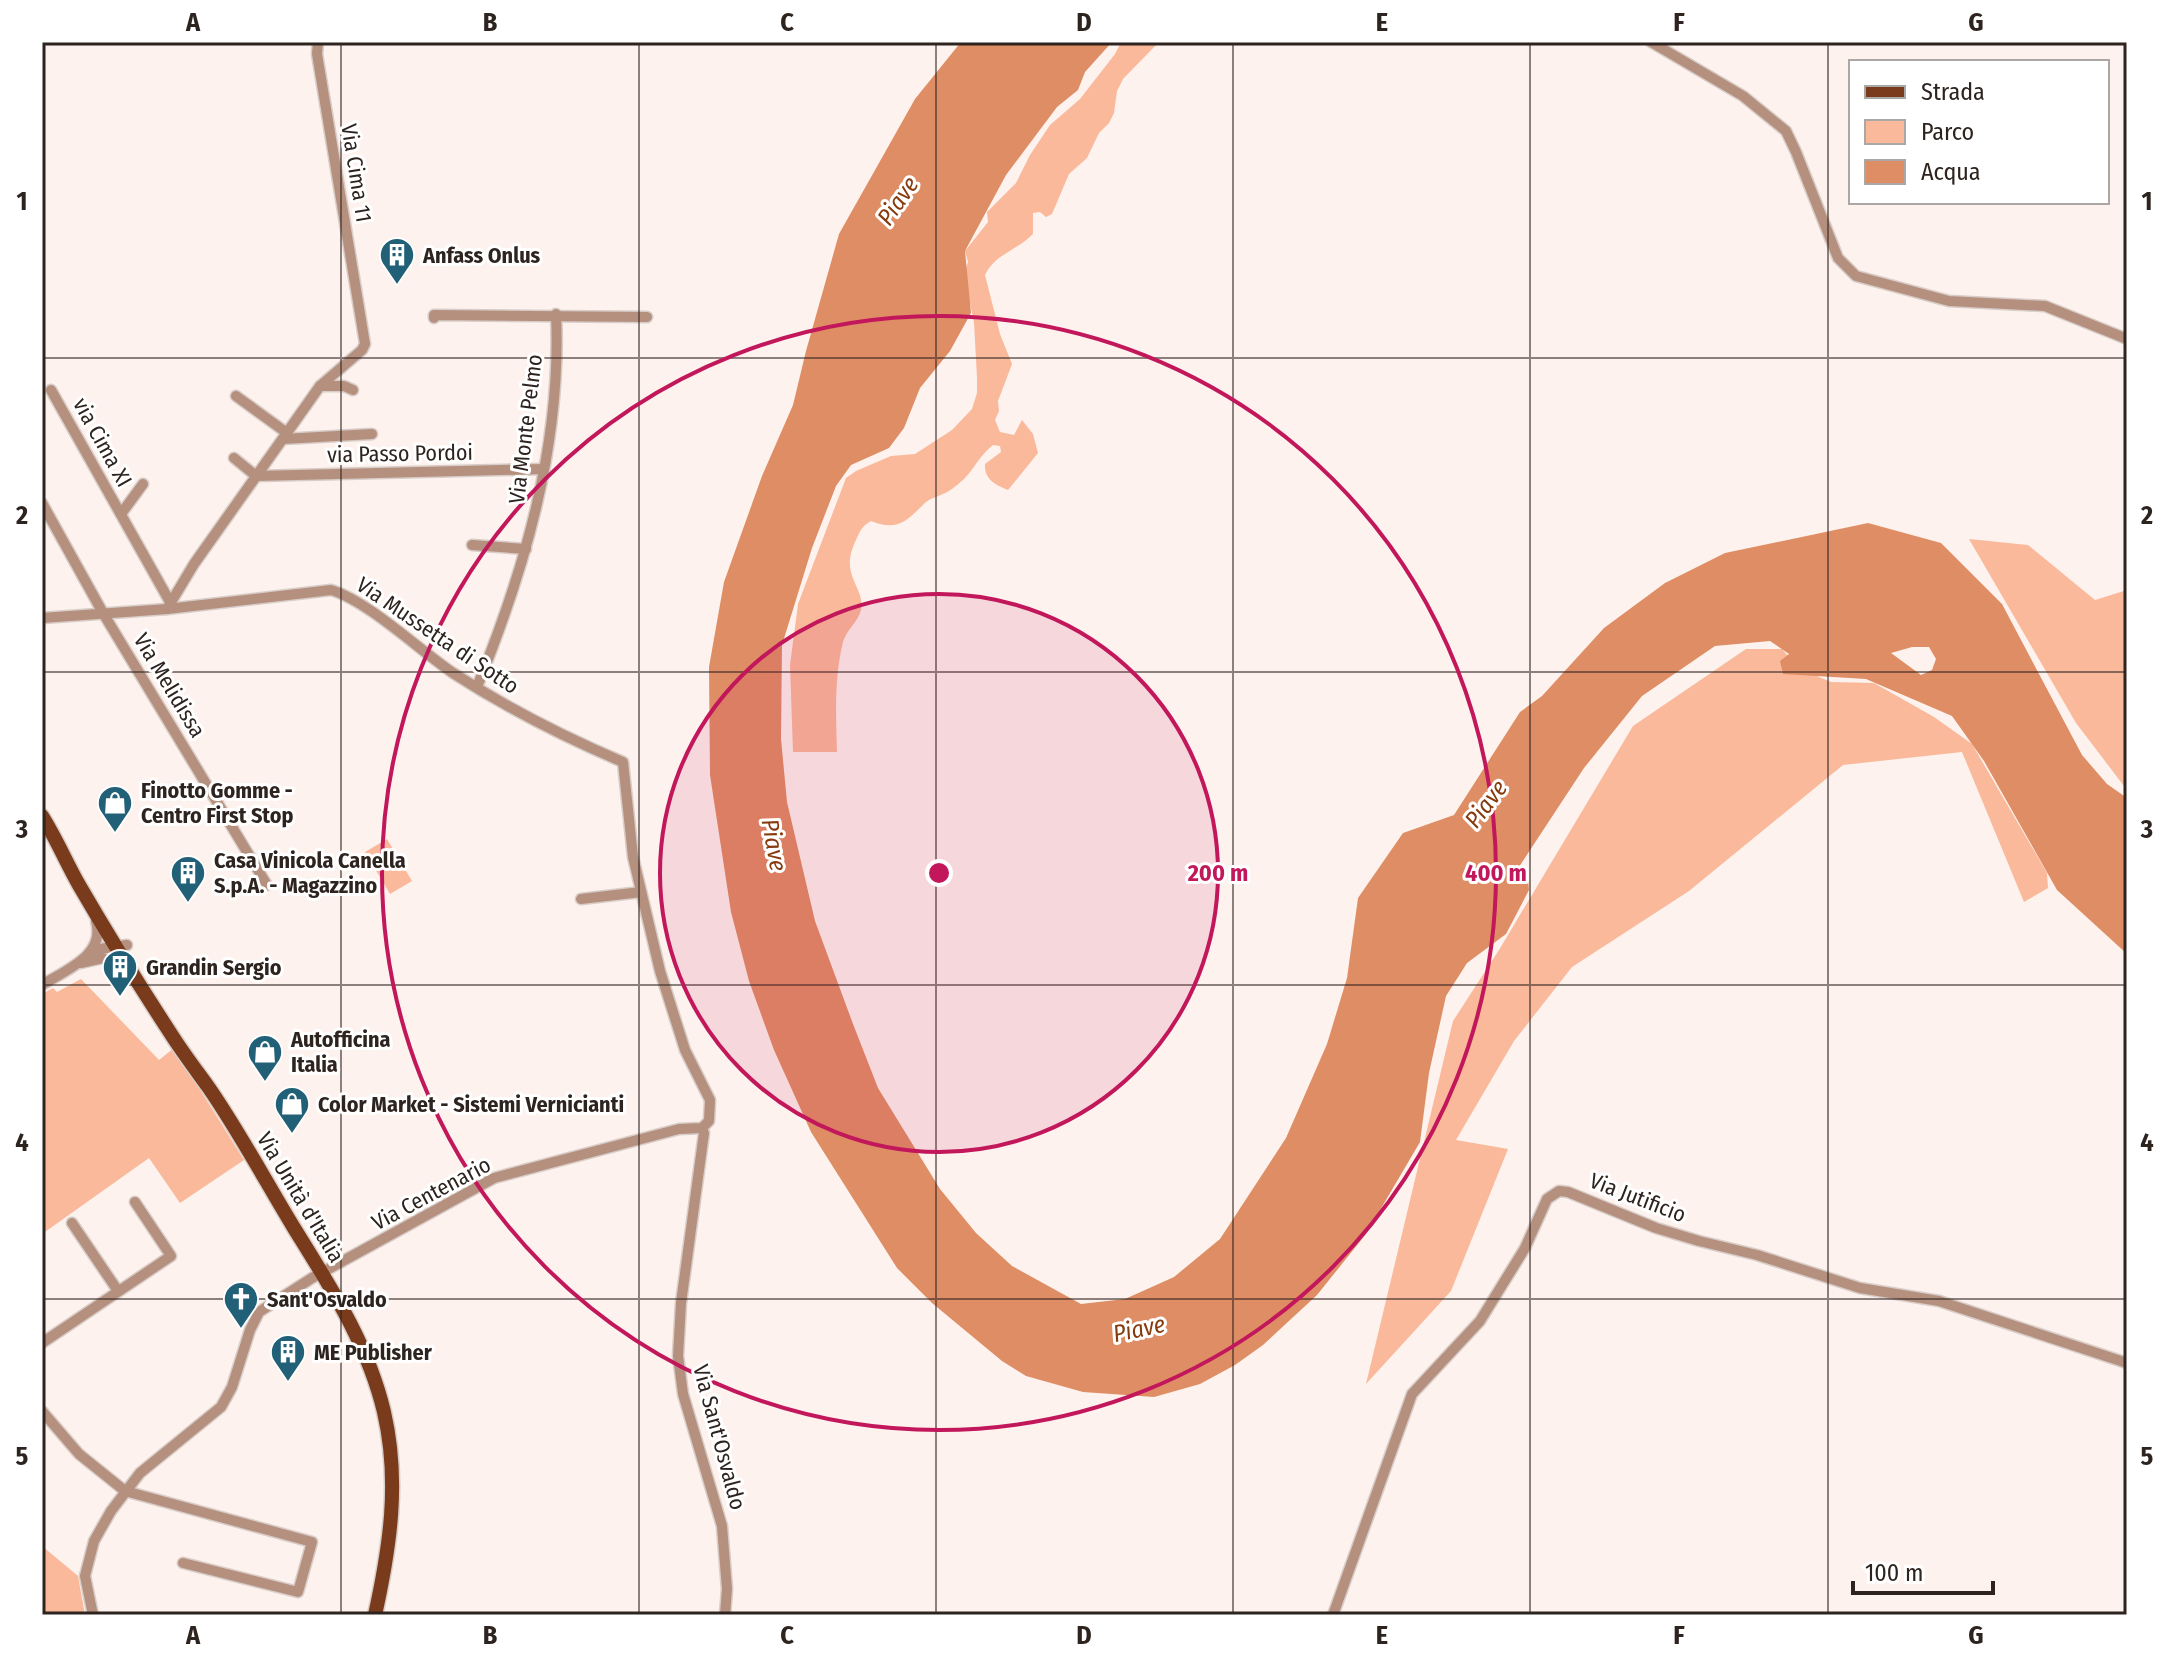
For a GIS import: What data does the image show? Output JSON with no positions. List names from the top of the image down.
{
  "streets": {
    "main road": ["Via Unità d'Italia"],
    "street": [
      "Via Cima 11",
      "Via Monte Pelmo",
      "via Cima XI",
      "via Passo Pordoi",
      "Via Mussetta di Sotto",
      "Via Melidissa",
      "Via Centenario",
      "Via Jutificio",
      "Via Sant'Osvaldo"
    ]
  },
  "crossings": [
    ["Via Cima 11", "via Cima XI"],
    ["Via Cima 11", "via Passo Pordoi"],
    ["Via Cima 11", "Via Mussetta di Sotto"],
    ["Via Monte Pelmo", "via Passo Pordoi"],
    ["Via Monte Pelmo", "Via Mussetta di Sotto"],
    ["via Cima XI", "Via Mussetta di Sotto"],
    ["Via Mussetta di Sotto", "Via Melidissa"],
    ["Via Mussetta di Sotto", "Via Centenario"],
    ["Via Mussetta di Sotto", "Via Sant'Osvaldo"],
    ["Via Centenario", "Via Unità d'Italia"],
    ["Via Centenario", "Via Sant'Osvaldo"]
  ],
  "water": ["Piave"],
  "places": {
    "building": [
      "Anfass Onlus",
      "Casa Vinicola Canella S.p.A. - Magazzino",
      "Grandin Sergio",
      "ME Publisher"
    ],
    "shop": ["Finotto Gomme - Centro First Stop", "Autofficina Italia", "Color Market - Sistemi Vernicianti"],
    "church": ["Sant'Osvaldo"]
  },
  "legend": ["Strada", "Parco", "Acqua"],
  "scale_bar": "100 m",
  "grid": {
    "columns": [
      "A",
      "B",
      "C",
      "D",
      "E",
      "F",
      "G"
    ],
    "rows": [
      "1",
      "2",
      "3",
      "4",
      "5"
    ]
  },
  "rings": ["200 m", "400 m"]
}
